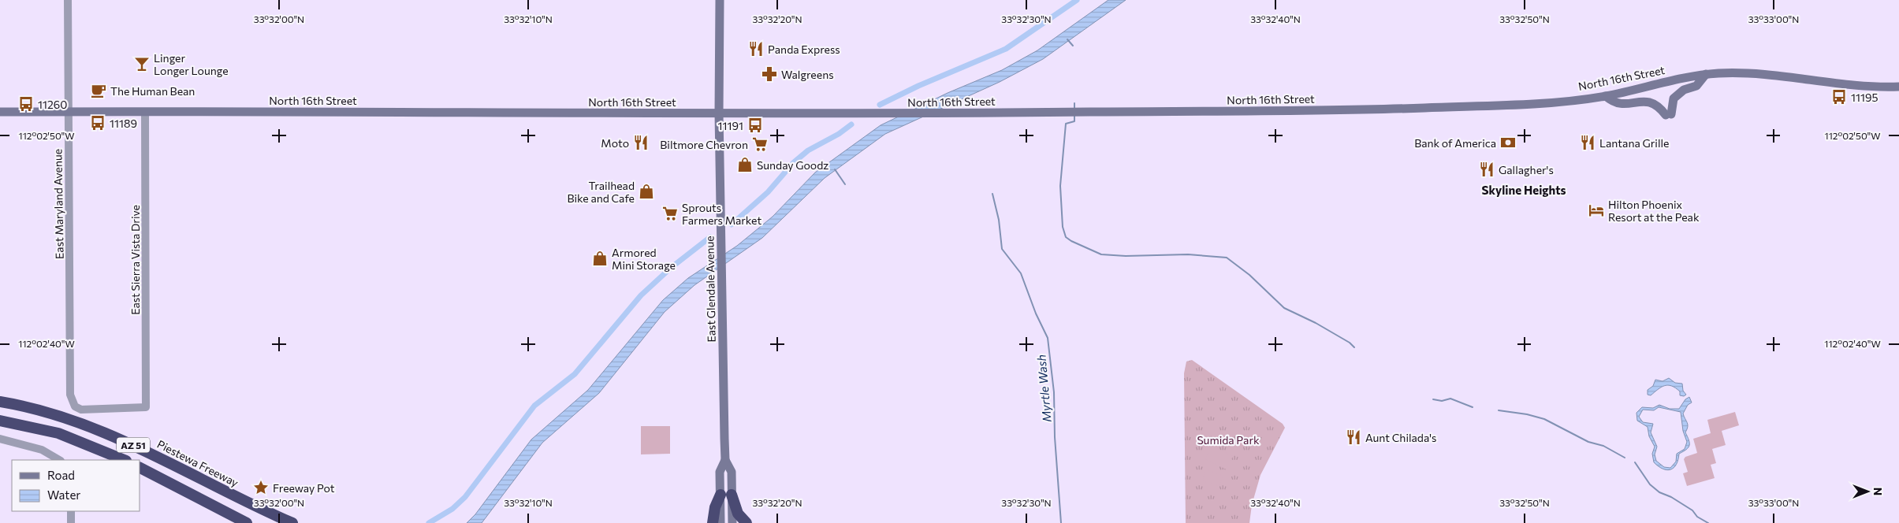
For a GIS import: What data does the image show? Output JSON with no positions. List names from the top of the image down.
{
  "streets": {
    "highway": ["AZ 51", "Piestewa Freeway"],
    "main road": ["North 16th Street", "East Glendale Avenue"],
    "street": ["East Maryland Avenue", "East Sierra Vista Drive"]
  },
  "crossings": [
    ["North 16th Street", "East Maryland Avenue"],
    ["North 16th Street", "East Sierra Vista Drive"],
    ["North 16th Street", "East Glendale Avenue"],
    ["East Maryland Avenue", "East Sierra Vista Drive"]
  ],
  "districts": ["Skyline Heights"],
  "water": ["Myrtle Wash"],
  "parks": ["Sumida Park"],
  "places": {
    "restaurant": [
      "Panda Express",
      "Moto",
      "Lantana Grille",
      "Gallagher's",
      "Aunt Chilada's"
    ],
    "bar": ["Linger Longer Lounge"],
    "pharmacy": ["Walgreens"],
    "cafe": ["The Human Bean"],
    "bus stop": [
      "11195",
      "11260",
      "11189",
      "11191"
    ],
    "bank": ["Bank of America"],
    "supermarket": ["Biltmore Chevron", "Sprouts Farmers Market"],
    "shop": ["Sunday Goodz", "Trailhead Bike and Cafe", "Armored Mini Storage"],
    "hotel": ["Hilton Phoenix Resort at the Peak"],
    "place": ["Freeway Pot"]
  },
  "legend": ["Road", "Water"],
  "north": "right",
  "coordinates": [
    "33°32'00\"N",
    "33°32'10\"N",
    "33°32'20\"N",
    "33°32'30\"N",
    "33°32'40\"N",
    "33°32'50\"N",
    "33°33'00\"N",
    "112°02'50\"W",
    "112°02'40\"W"
  ]
}
